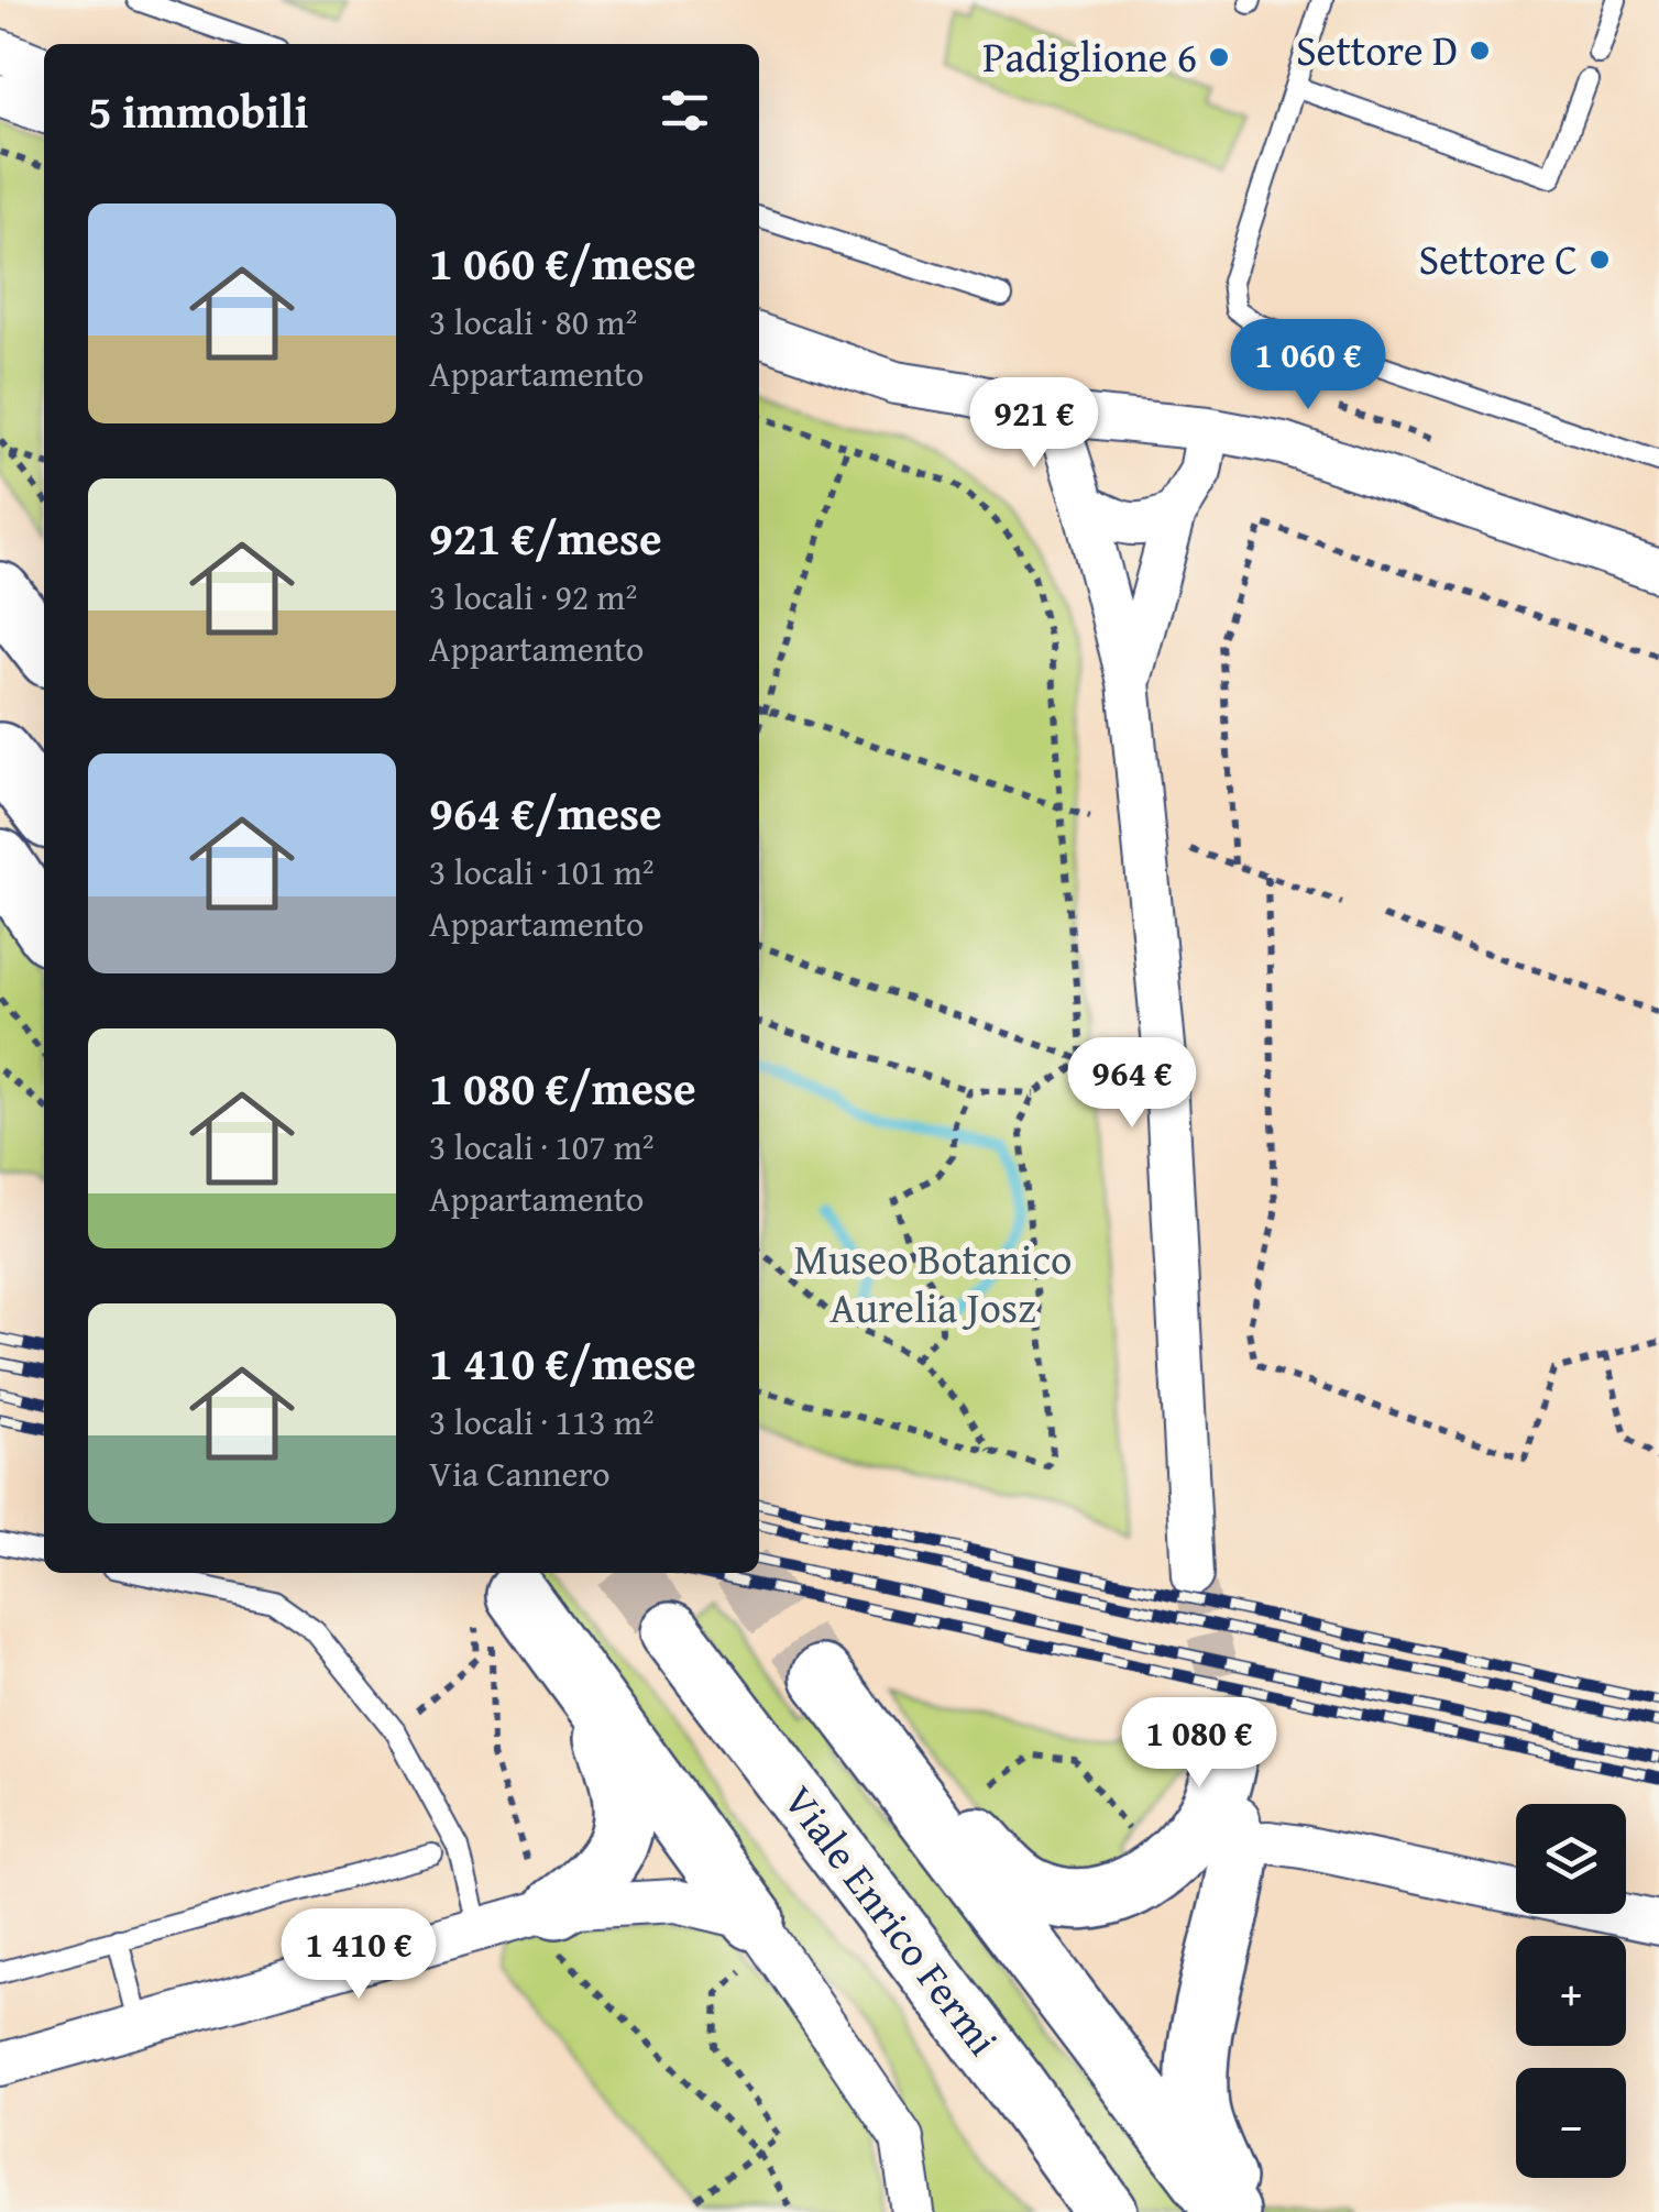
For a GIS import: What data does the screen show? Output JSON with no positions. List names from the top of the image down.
{
  "streets": {
    "main road": ["Viale Enrico Fermi"]
  },
  "parks": ["Museo Botanico Aurelia Josz"],
  "places": ["Settore D", "Padiglione 6", "Settore C"],
  "page": {
    "heading": "5 immobili",
    "list": [
      {
        "name": "1 060 €/mese",
        "note": "3 locali · 80 m² · Appartamento"
      },
      {
        "name": "921 €/mese",
        "note": "3 locali · 92 m² · Appartamento"
      },
      {
        "name": "964 €/mese",
        "note": "3 locali · 101 m² · Appartamento"
      },
      {
        "name": "1 080 €/mese",
        "note": "3 locali · 107 m² · Appartamento"
      },
      {
        "name": "1 410 €/mese",
        "note": "3 locali · 113 m² · Via Cannero"
      }
    ],
    "price": [
      "1 060 €",
      "921 €",
      "964 €",
      "1 080 €",
      "1 410 €"
    ],
    "map_buttons": ["+", "−"]
  }
}
